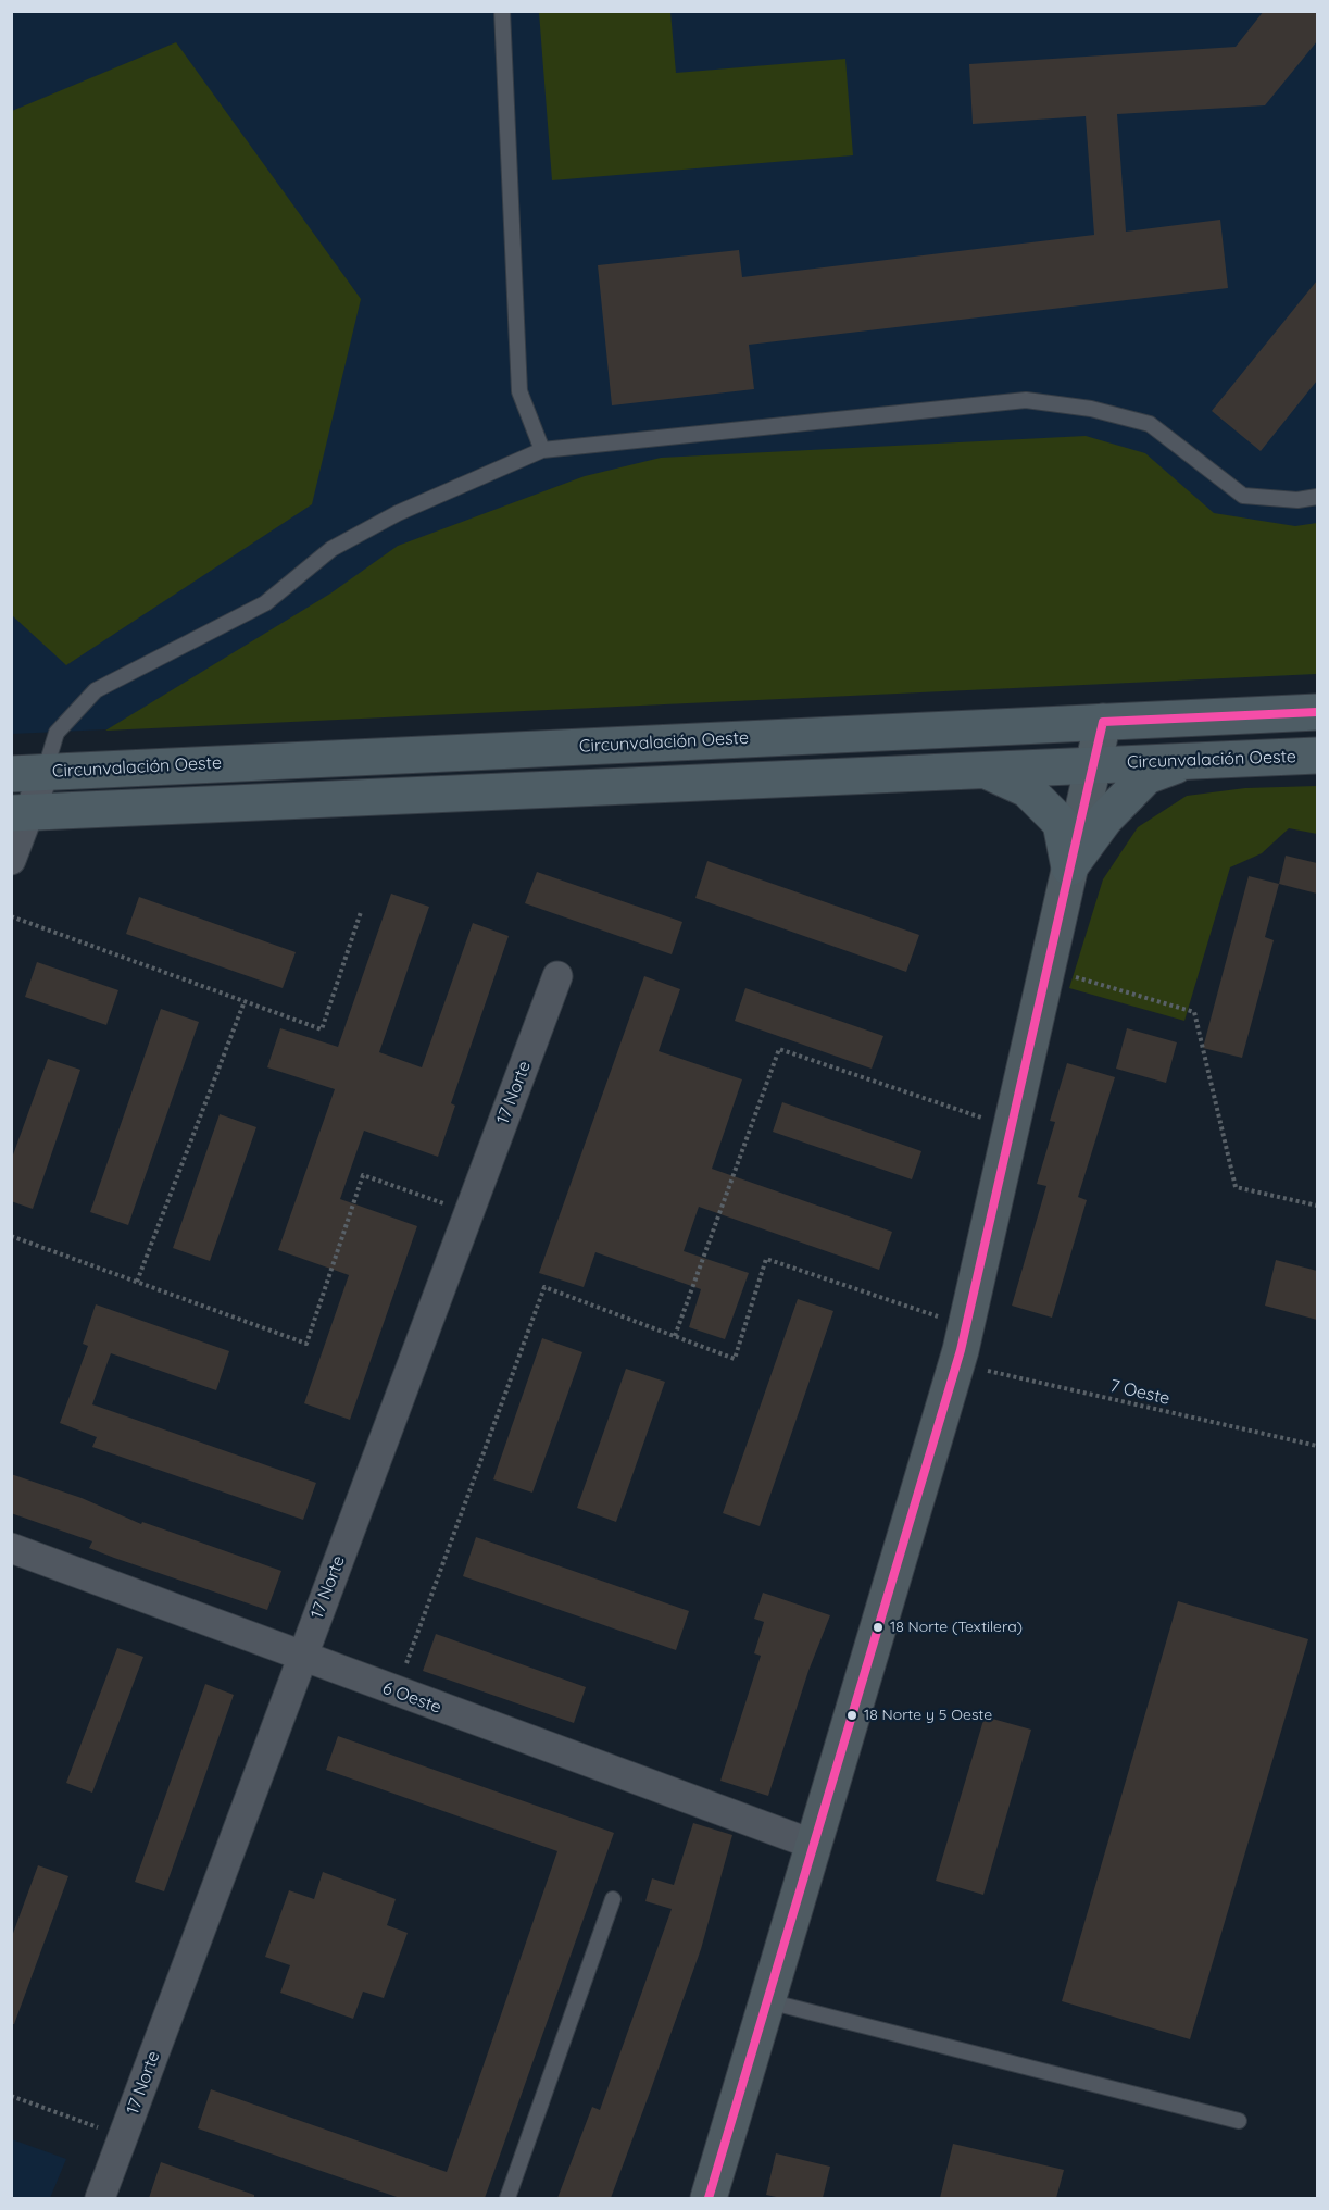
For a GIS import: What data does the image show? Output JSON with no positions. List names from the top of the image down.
{
  "streets": {
    "main road": ["Circunvalación Oeste"],
    "street": ["17 Norte", "6 Oeste"],
    "path": ["7 Oeste"]
  },
  "crossings": [
    ["17 Norte", "6 Oeste"]
  ],
  "places": ["18 Norte (Textilera)", "18 Norte y 5 Oeste"]
}
